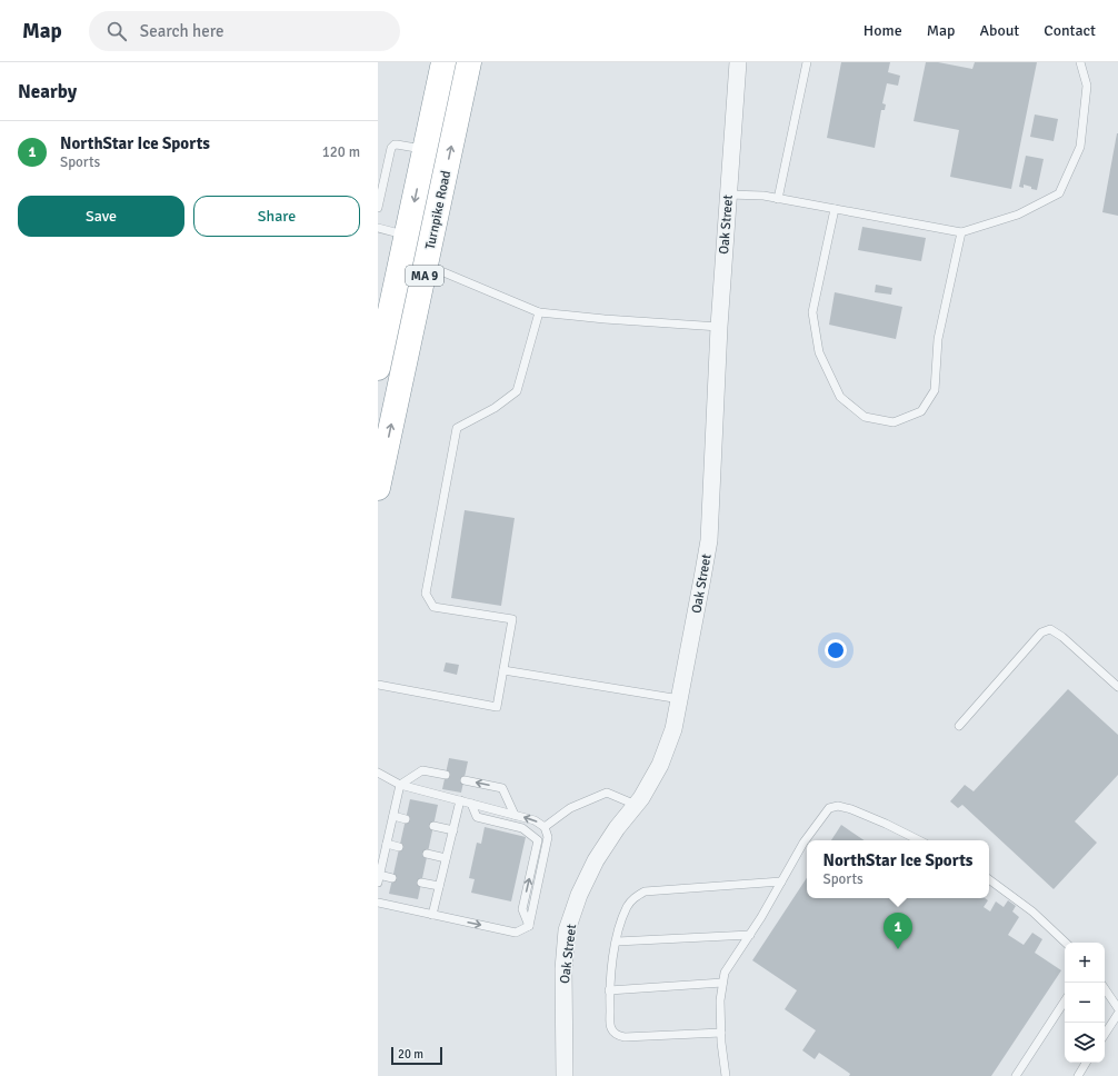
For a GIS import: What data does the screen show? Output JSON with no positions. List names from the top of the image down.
{
  "streets": {
    "highway": ["Turnpike Road", "MA 9"],
    "street": ["Oak Street"]
  },
  "scale_bar": "20 m",
  "page": {
    "header": "Map",
    "search": "Search here",
    "nav": [
      "Home",
      "Map",
      "About",
      "Contact"
    ],
    "heading": "Nearby",
    "list": [
      {
        "mark": "1",
        "name": "NorthStar Ice Sports",
        "note": "Sports",
        "value": "120 m"
      }
    ],
    "buttons": ["Save", "Share"],
    "popup": ["NorthStar Ice Sports", "Sports"],
    "pins": "1",
    "map_buttons": ["+", "−"],
    "scale": "20 m"
  }
}
